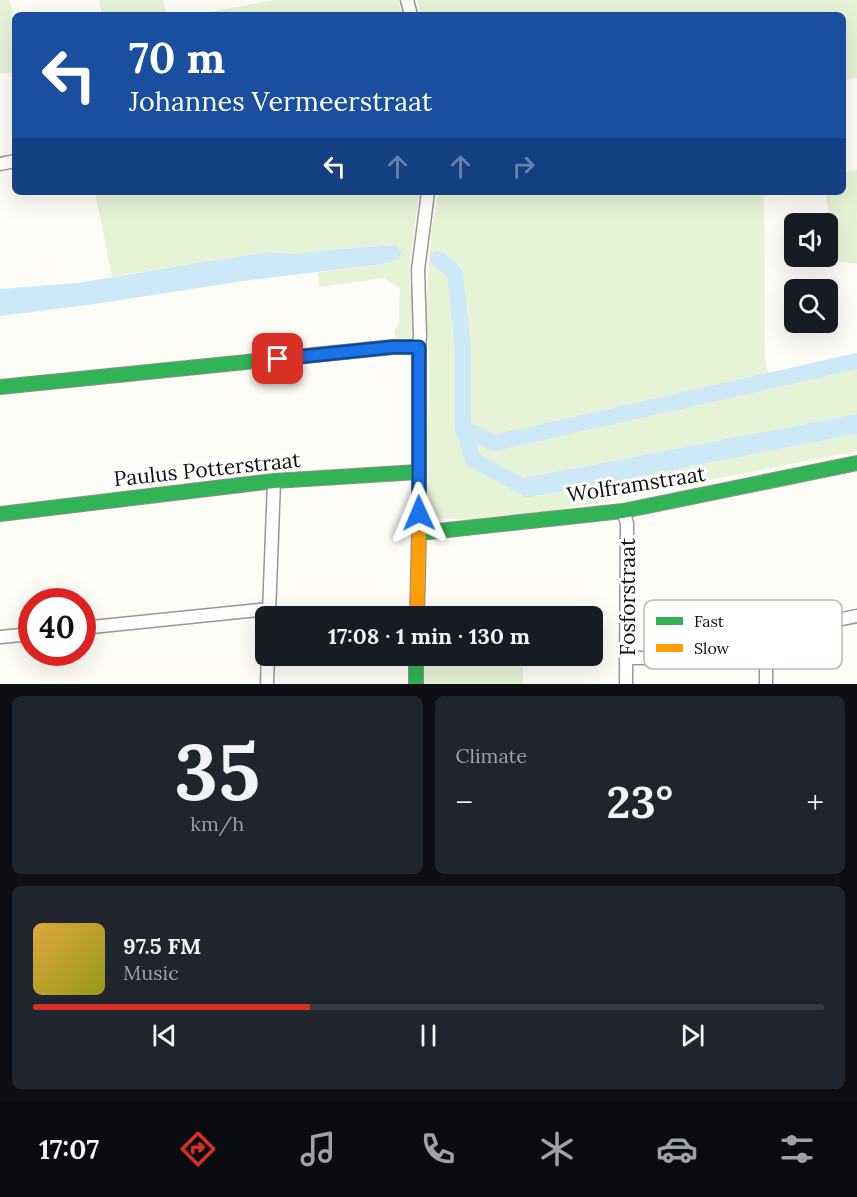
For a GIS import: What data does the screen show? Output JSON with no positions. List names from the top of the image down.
{
  "streets": {
    "street": ["Paulus Potterstraat", "Wolframstraat", "Fosforstraat"]
  },
  "crossings": [
    ["Wolframstraat", "Fosforstraat"]
  ],
  "legend": ["Fast", "Slow"],
  "page": {
    "turn": ["70 m", "Johannes Vermeerstraat"],
    "limit": "40",
    "trip": "17:08 · 1 min · 130 m",
    "tile": [
      ["35", "km/h"],
      "Climate"
    ],
    "heat": ["−", "23°", "+"],
    "song": ["97.5 FM", "Music"],
    "tabs": "17:07"
  }
}
